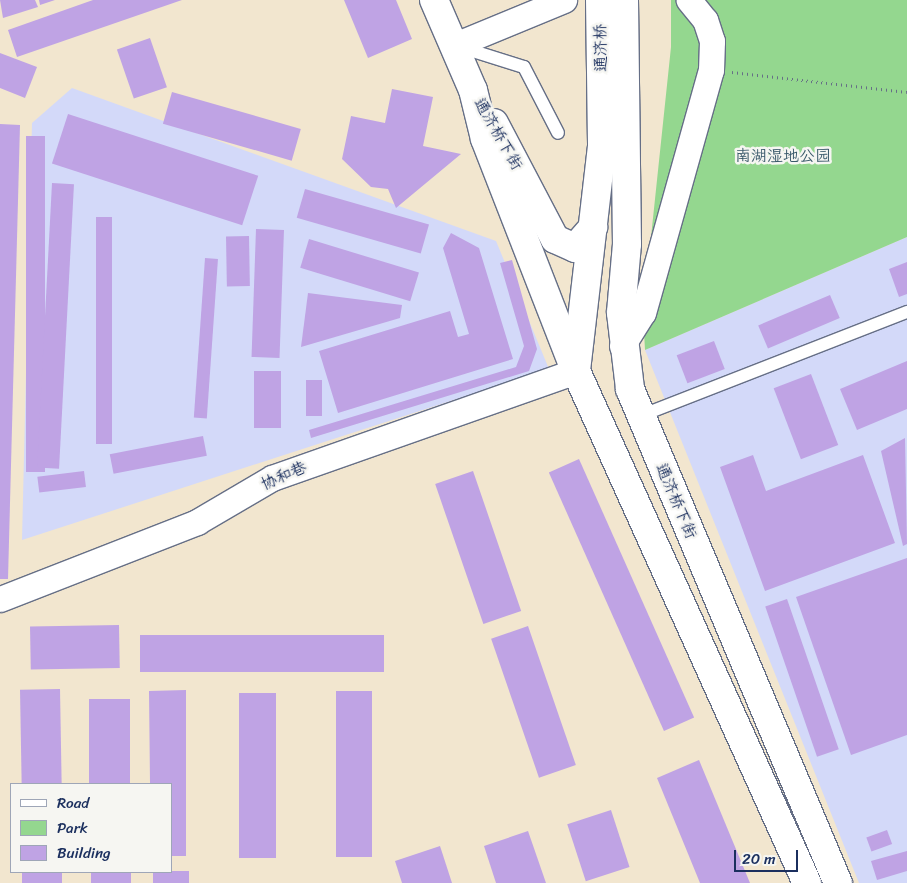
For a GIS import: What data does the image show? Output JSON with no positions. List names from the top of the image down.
{
  "streets": {
    "street": ["通济桥", "通济桥下街", "协和巷"]
  },
  "crossings": [
    ["通济桥", "通济桥下街"],
    ["通济桥下街", "协和巷"]
  ],
  "parks": ["南湖湿地公园"],
  "legend": ["Road", "Park", "Building"],
  "scale_bar": "20 m"
}
